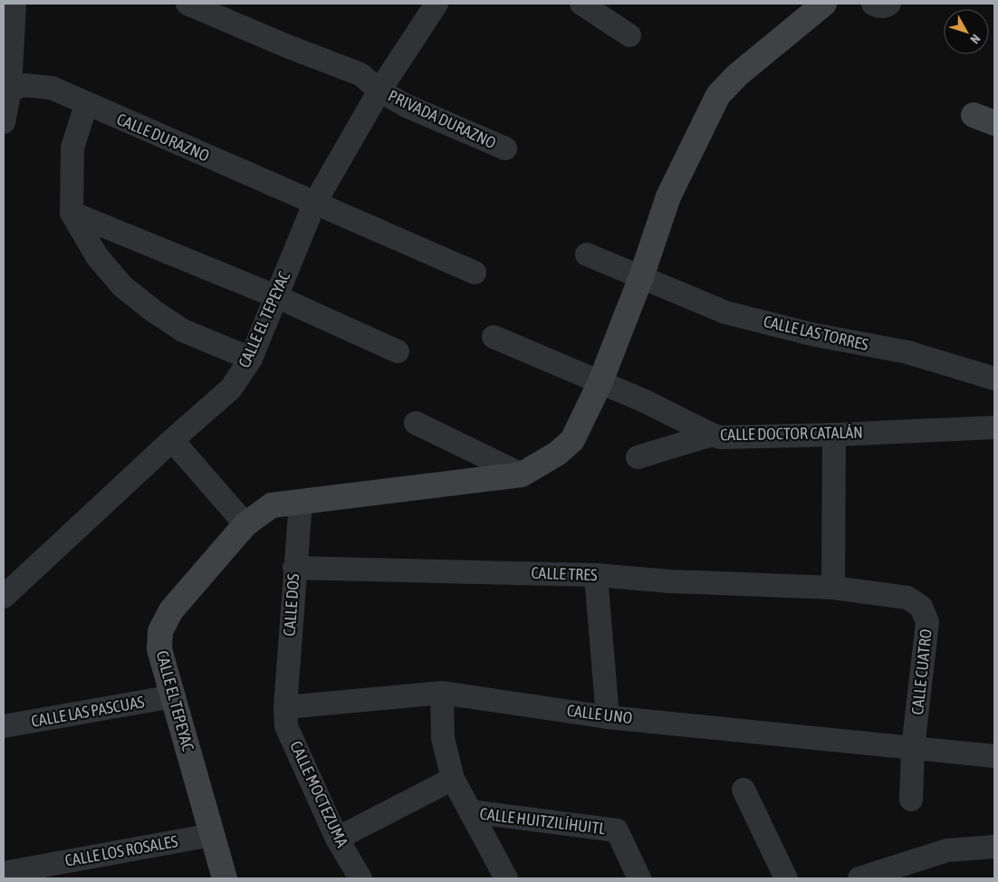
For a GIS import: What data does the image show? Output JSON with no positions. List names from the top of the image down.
{
  "streets": {
    "street": [
      "PRIVADA DURAZNO",
      "CALLE DURAZNO",
      "CALLE EL TEPEYAC",
      "CALLE LAS TORRES",
      "CALLE DOCTOR CATALÁN",
      "CALLE TRES",
      "CALLE DOS",
      "CALLE CUATRO",
      "CALLE LAS PASCUAS",
      "CALLE UNO",
      "CALLE MOCTEZUMA",
      "CALLE HUITZILÍHUITL",
      "CALLE LOS ROSALES"
    ]
  },
  "crossings": [
    ["PRIVADA DURAZNO", "CALLE EL TEPEYAC"],
    ["CALLE DURAZNO", "CALLE EL TEPEYAC"],
    ["CALLE EL TEPEYAC", "CALLE DOS"],
    ["CALLE EL TEPEYAC", "CALLE LAS PASCUAS"],
    ["CALLE EL TEPEYAC", "CALLE LOS ROSALES"],
    ["CALLE TRES", "CALLE DOS"],
    ["CALLE TRES", "CALLE CUATRO"],
    ["CALLE DOS", "CALLE UNO"],
    ["CALLE DOS", "CALLE MOCTEZUMA"],
    ["CALLE CUATRO", "CALLE UNO"],
    ["CALLE UNO", "CALLE MOCTEZUMA"]
  ],
  "north": "bottom right"
}
